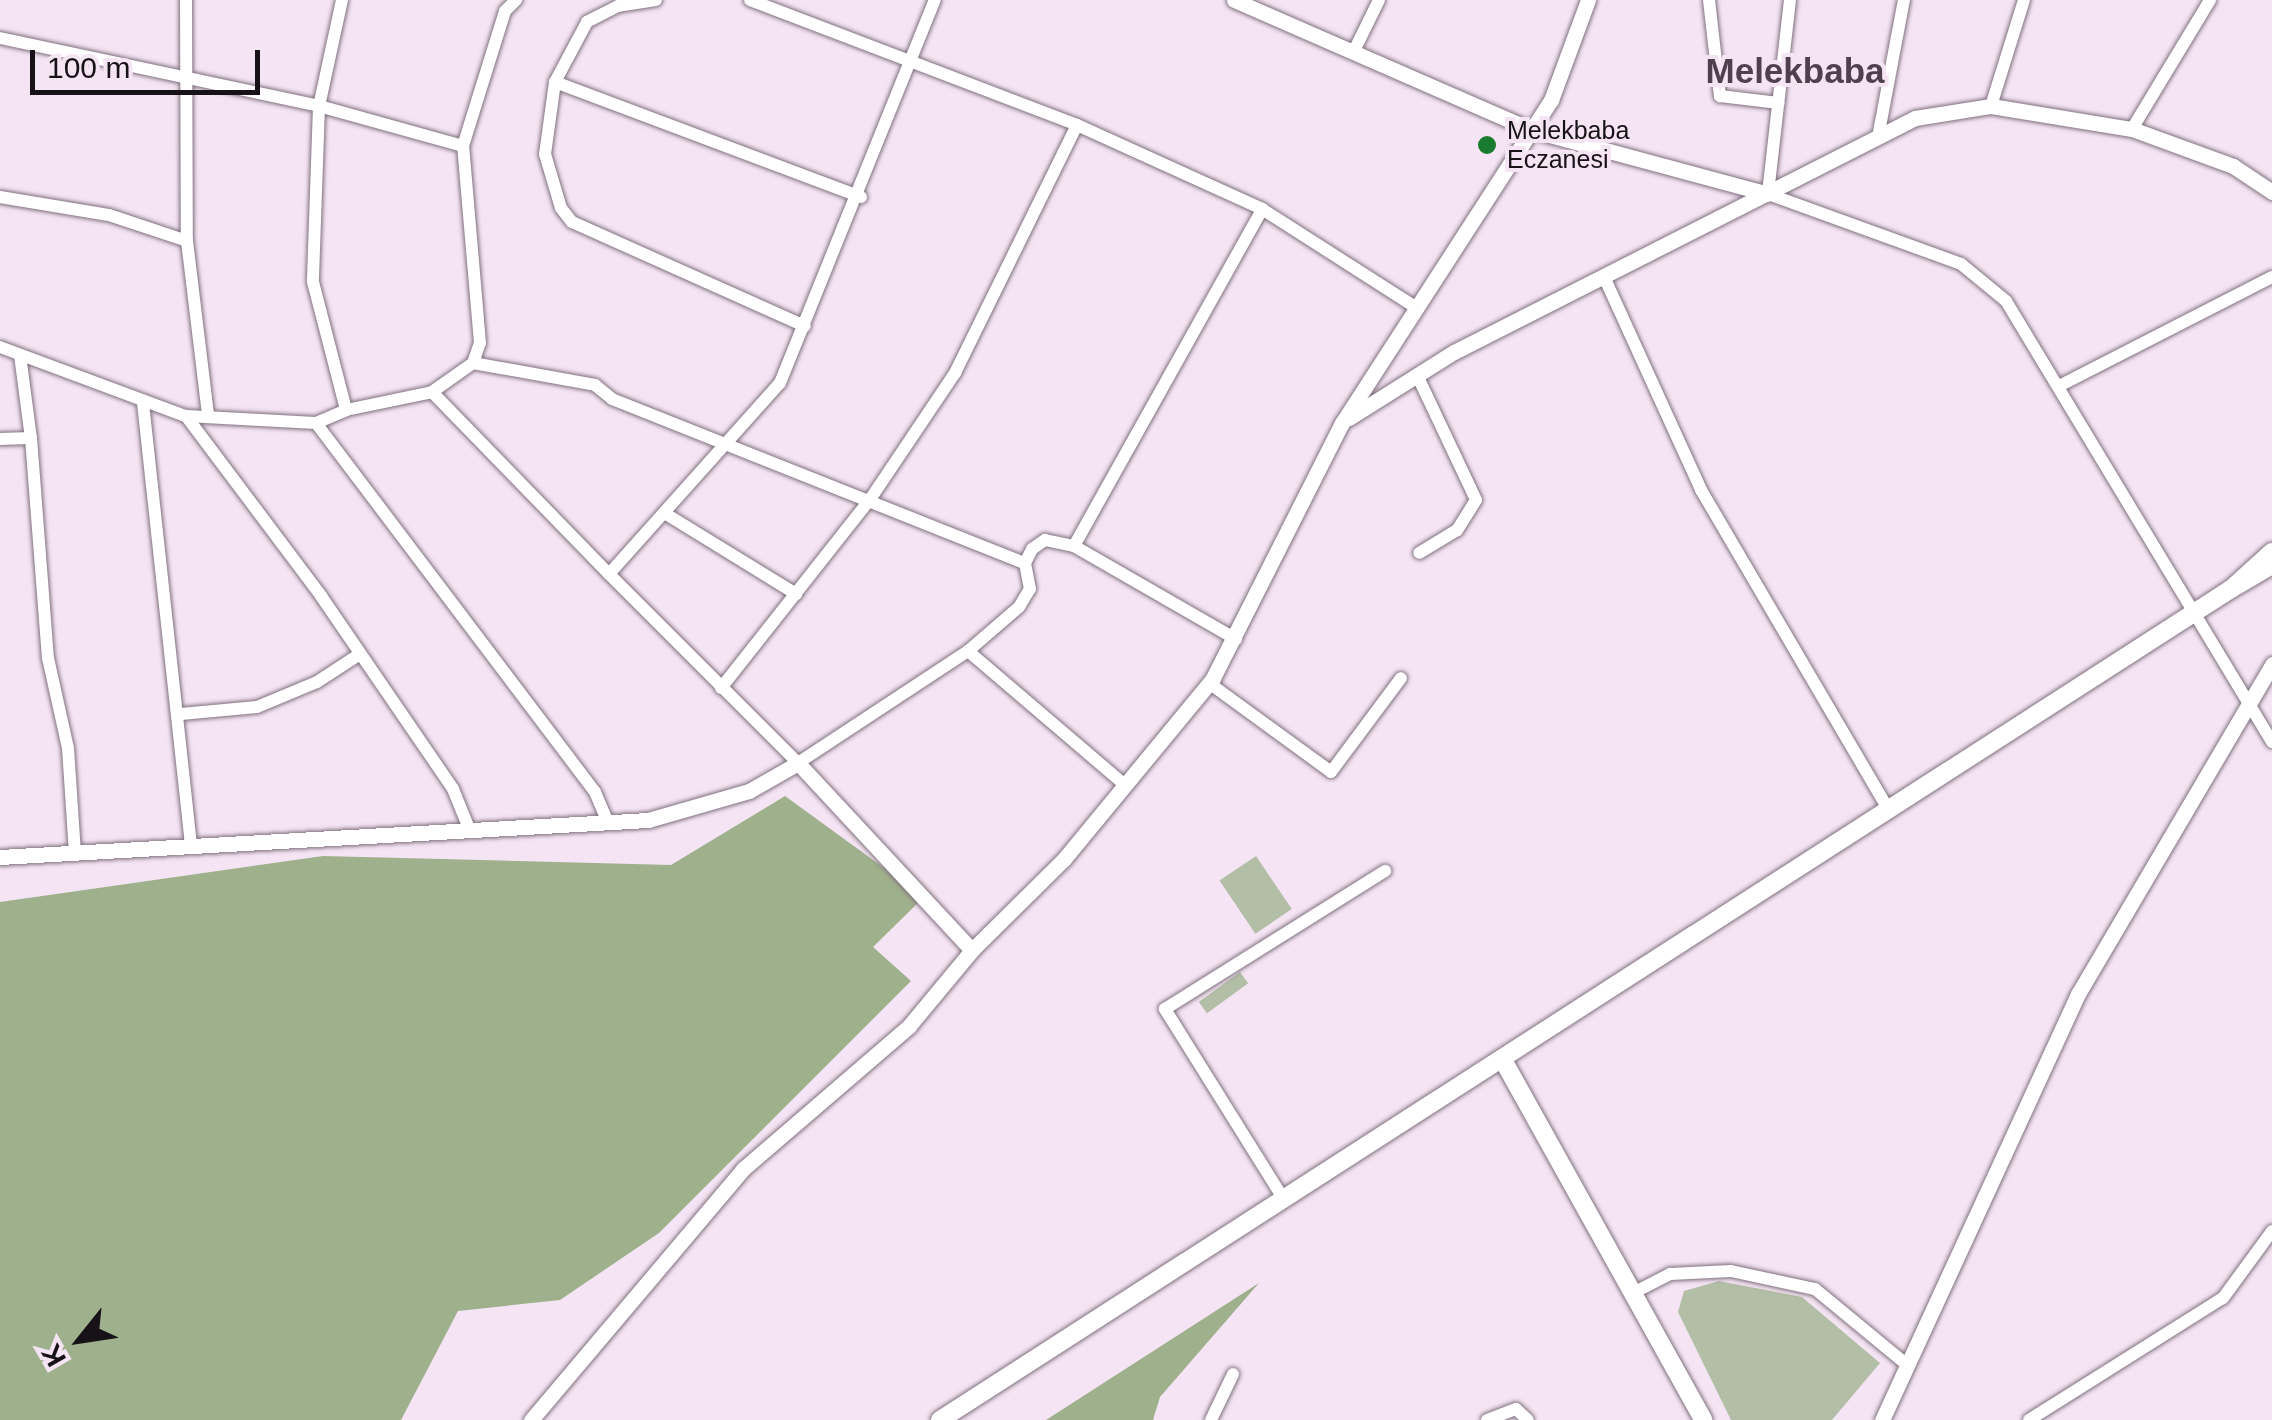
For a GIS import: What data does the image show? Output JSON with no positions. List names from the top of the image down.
{
  "districts": ["Melekbaba"],
  "places": ["Melekbaba Eczanesi"],
  "scale_bar": "100 m",
  "north": "bottom left"
}
